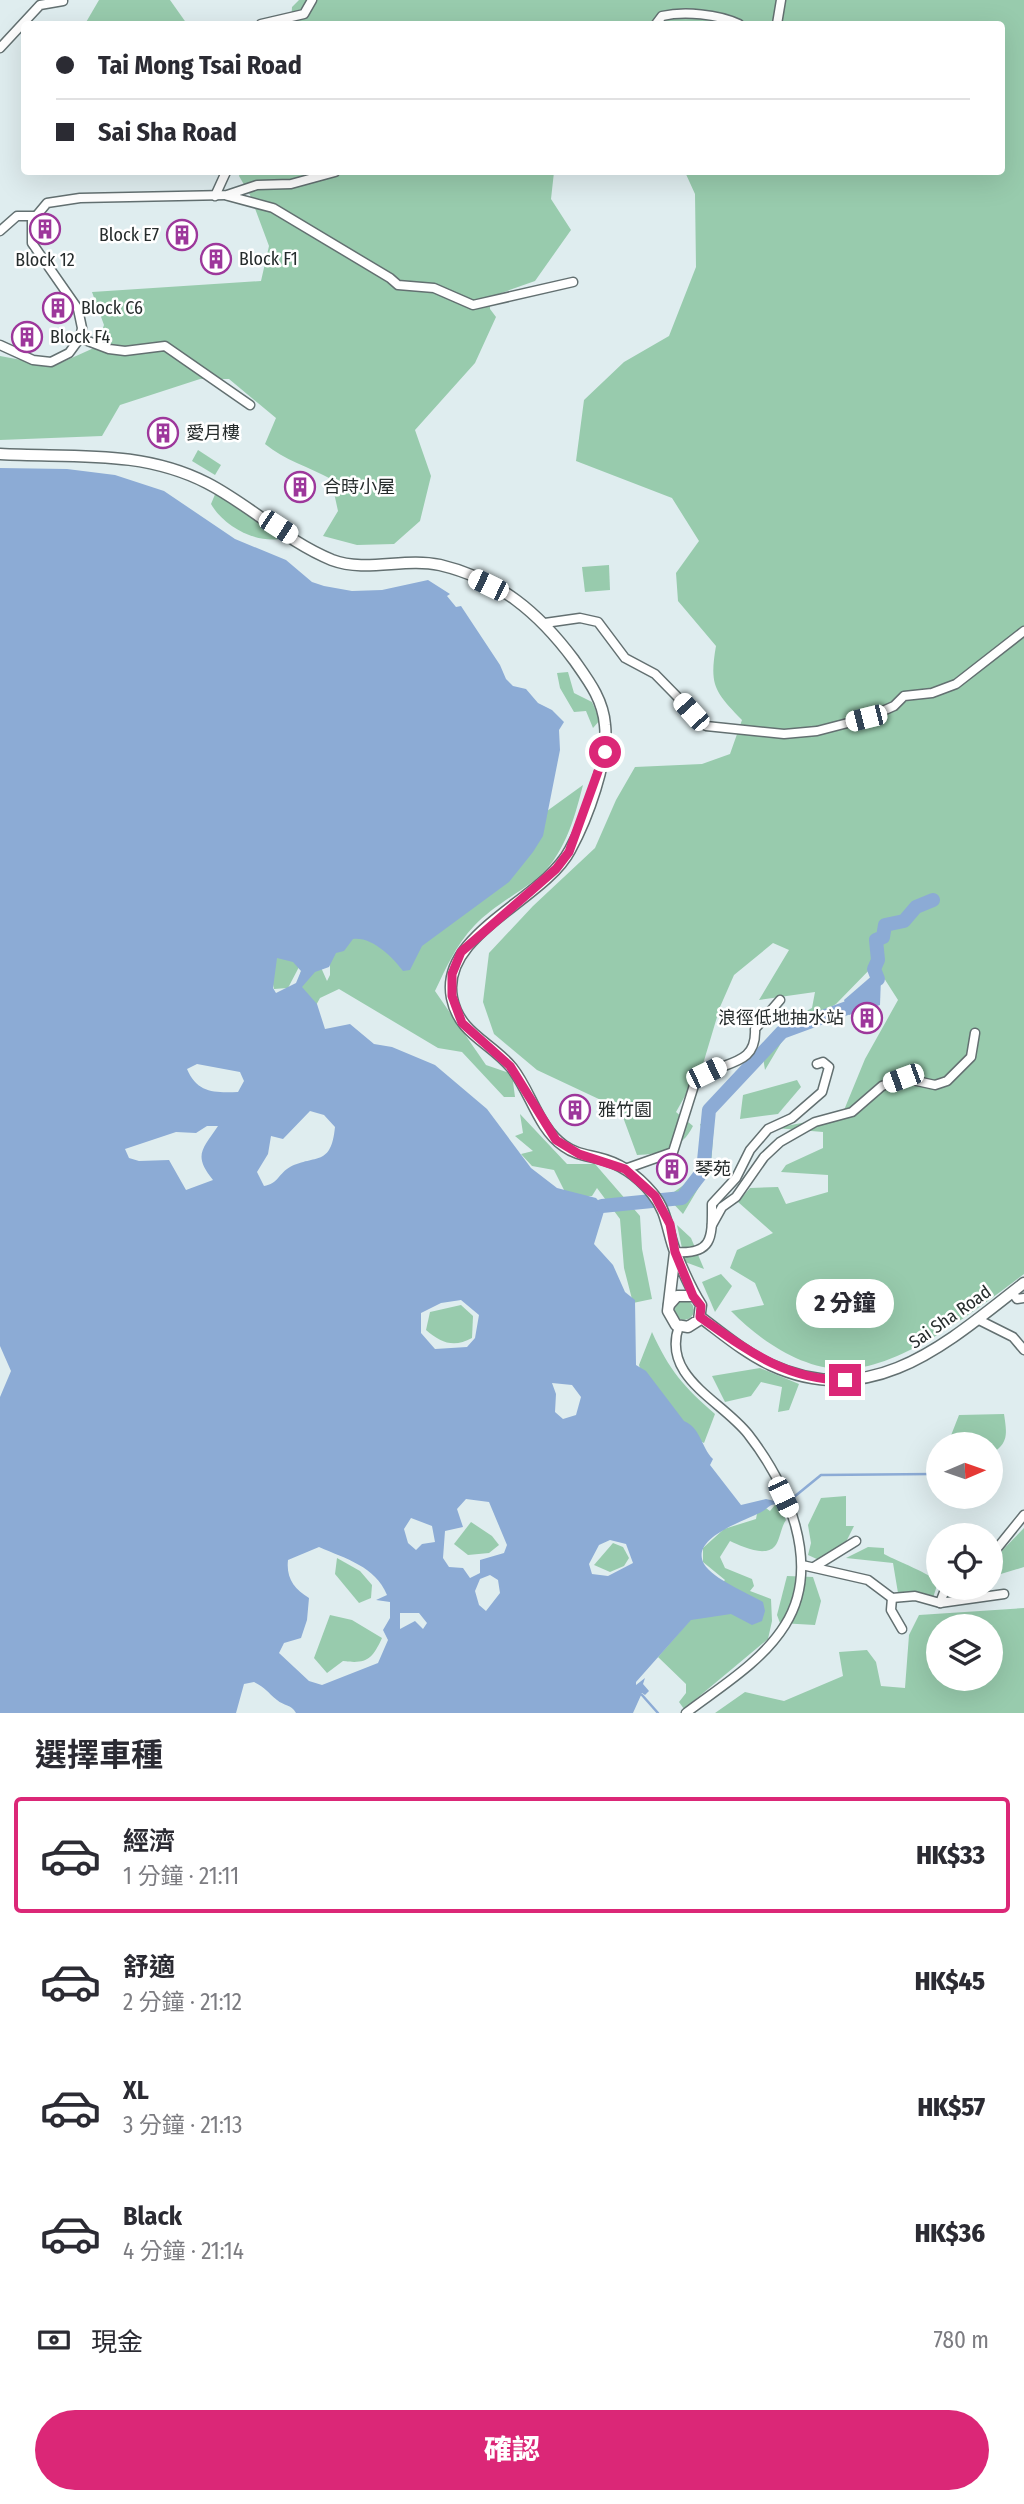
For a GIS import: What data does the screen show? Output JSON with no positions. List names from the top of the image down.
{
  "streets": {
    "main road": ["Sai Sha Road"]
  },
  "places": {
    "building": [
      "Block 12",
      "Block E7",
      "Block F1",
      "Block C6",
      "Block F4",
      "愛月樓",
      "合時小屋",
      "浪徑低地抽水站",
      "雅竹園",
      "琴苑"
    ]
  },
  "north": "right",
  "page": {
    "banner": ["Tai Mong Tsai Road", "Sai Sha Road"],
    "bubble": "2 分鐘",
    "heading": "選擇車種",
    "list": [
      {
        "name": "經濟",
        "note": "1 分鐘 · 21:11",
        "value": "HK$33"
      },
      {
        "name": "舒適",
        "note": "2 分鐘 · 21:12",
        "value": "HK$45"
      },
      {
        "name": "XL",
        "note": "3 分鐘 · 21:13",
        "value": "HK$57"
      },
      {
        "name": "Black",
        "note": "4 分鐘 · 21:14",
        "value": "HK$36"
      }
    ],
    "pay": ["現金", "780 m"],
    "buttons": "確認"
  }
}
